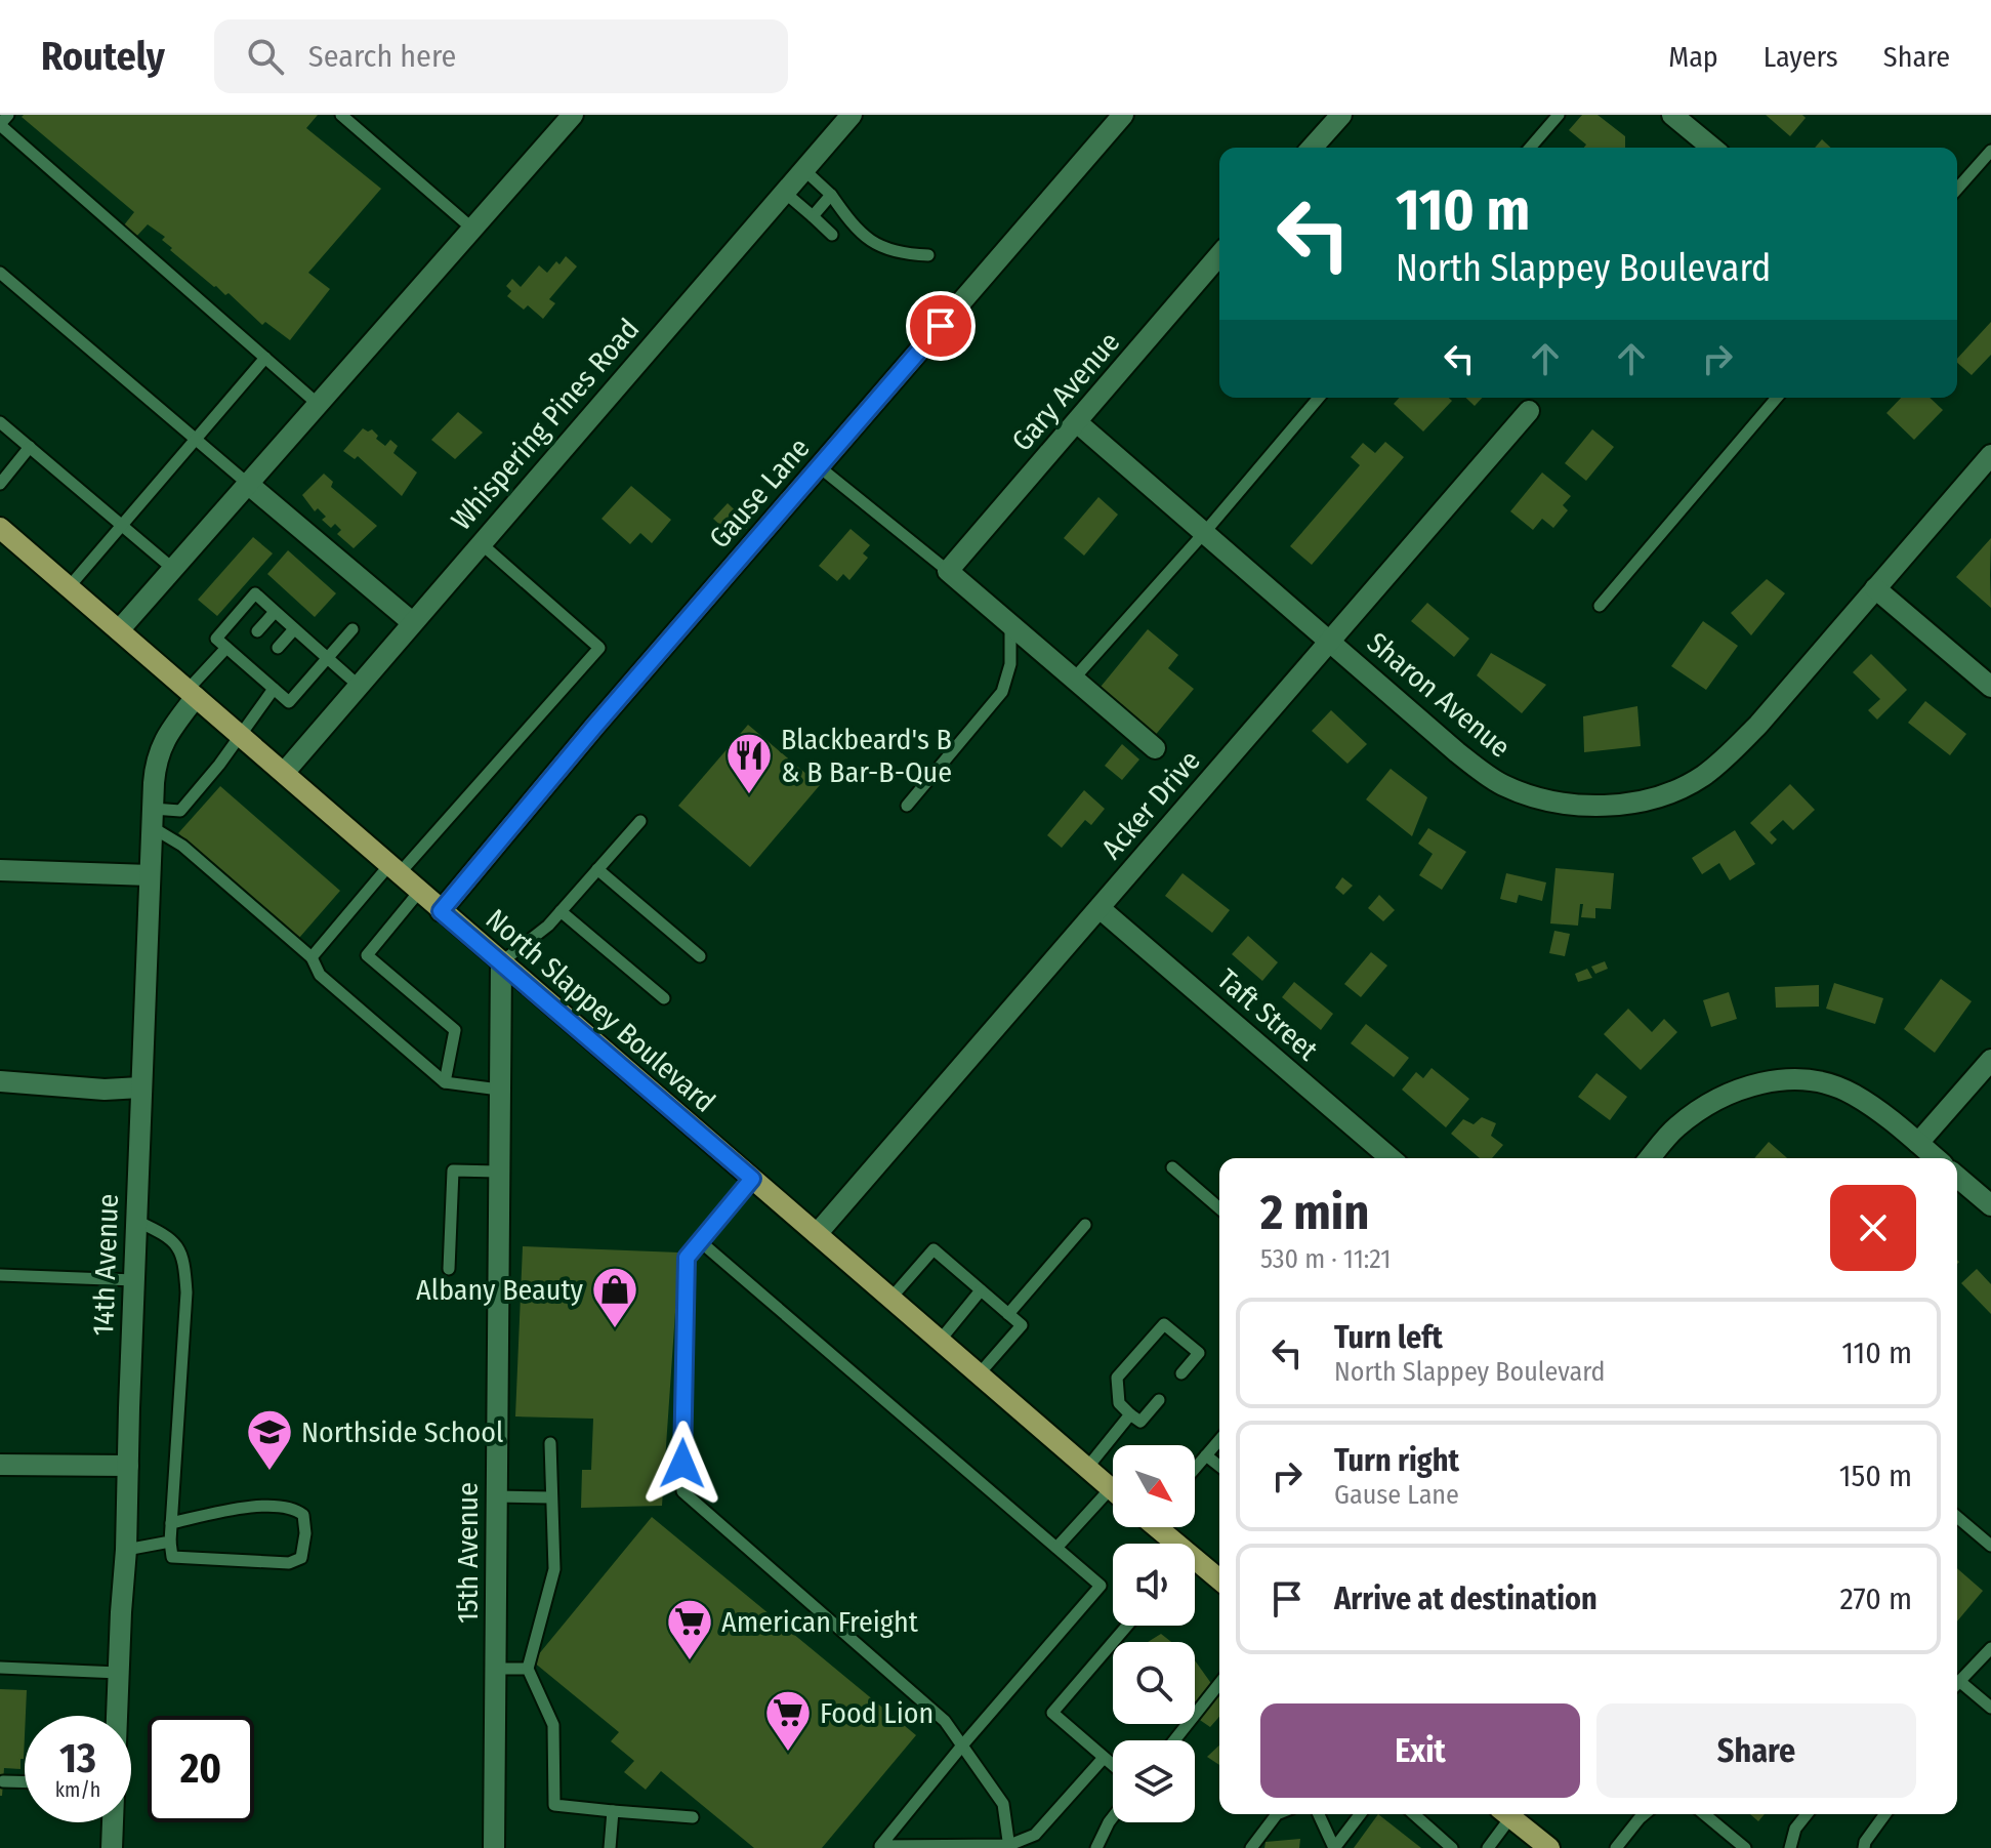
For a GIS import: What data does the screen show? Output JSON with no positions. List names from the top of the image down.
{
  "streets": {
    "main road": ["North Slappey Boulevard"],
    "street": [
      "Gary Avenue",
      "Whispering Pines Road",
      "Gause Lane",
      "Sharon Avenue",
      "Acker Drive",
      "Taft Street",
      "14th Avenue",
      "15th Avenue"
    ]
  },
  "crossings": [
    ["Gary Avenue", "Sharon Avenue"],
    ["Whispering Pines Road", "North Slappey Boulevard"],
    ["Gause Lane", "North Slappey Boulevard"],
    ["Sharon Avenue", "Acker Drive"],
    ["Acker Drive", "North Slappey Boulevard"],
    ["Acker Drive", "Taft Street"],
    ["North Slappey Boulevard", "14th Avenue"],
    ["North Slappey Boulevard", "15th Avenue"]
  ],
  "places": {
    "restaurant": ["Blackbeard's B & B Bar-B-Que"],
    "shop": ["Albany Beauty"],
    "school or university": ["Northside School"],
    "supermarket": ["American Freight", "Food Lion"]
  },
  "north": "bottom right",
  "page": {
    "header": "Routely",
    "search": "Search here",
    "nav": ["Map", "Layers", "Share"],
    "turn": ["110 m", "North Slappey Boulevard"],
    "heading": ["2 min", "530 m · 11:21"],
    "list": [
      {
        "name": "Turn left",
        "note": "North Slappey Boulevard",
        "value": "110 m"
      },
      {
        "name": "Turn right",
        "note": "Gause Lane",
        "value": "150 m"
      },
      {
        "name": "Arrive at destination",
        "value": "270 m"
      }
    ],
    "buttons": ["Exit", "Share"],
    "speed": "13 km/h",
    "limit": "20"
  }
}
